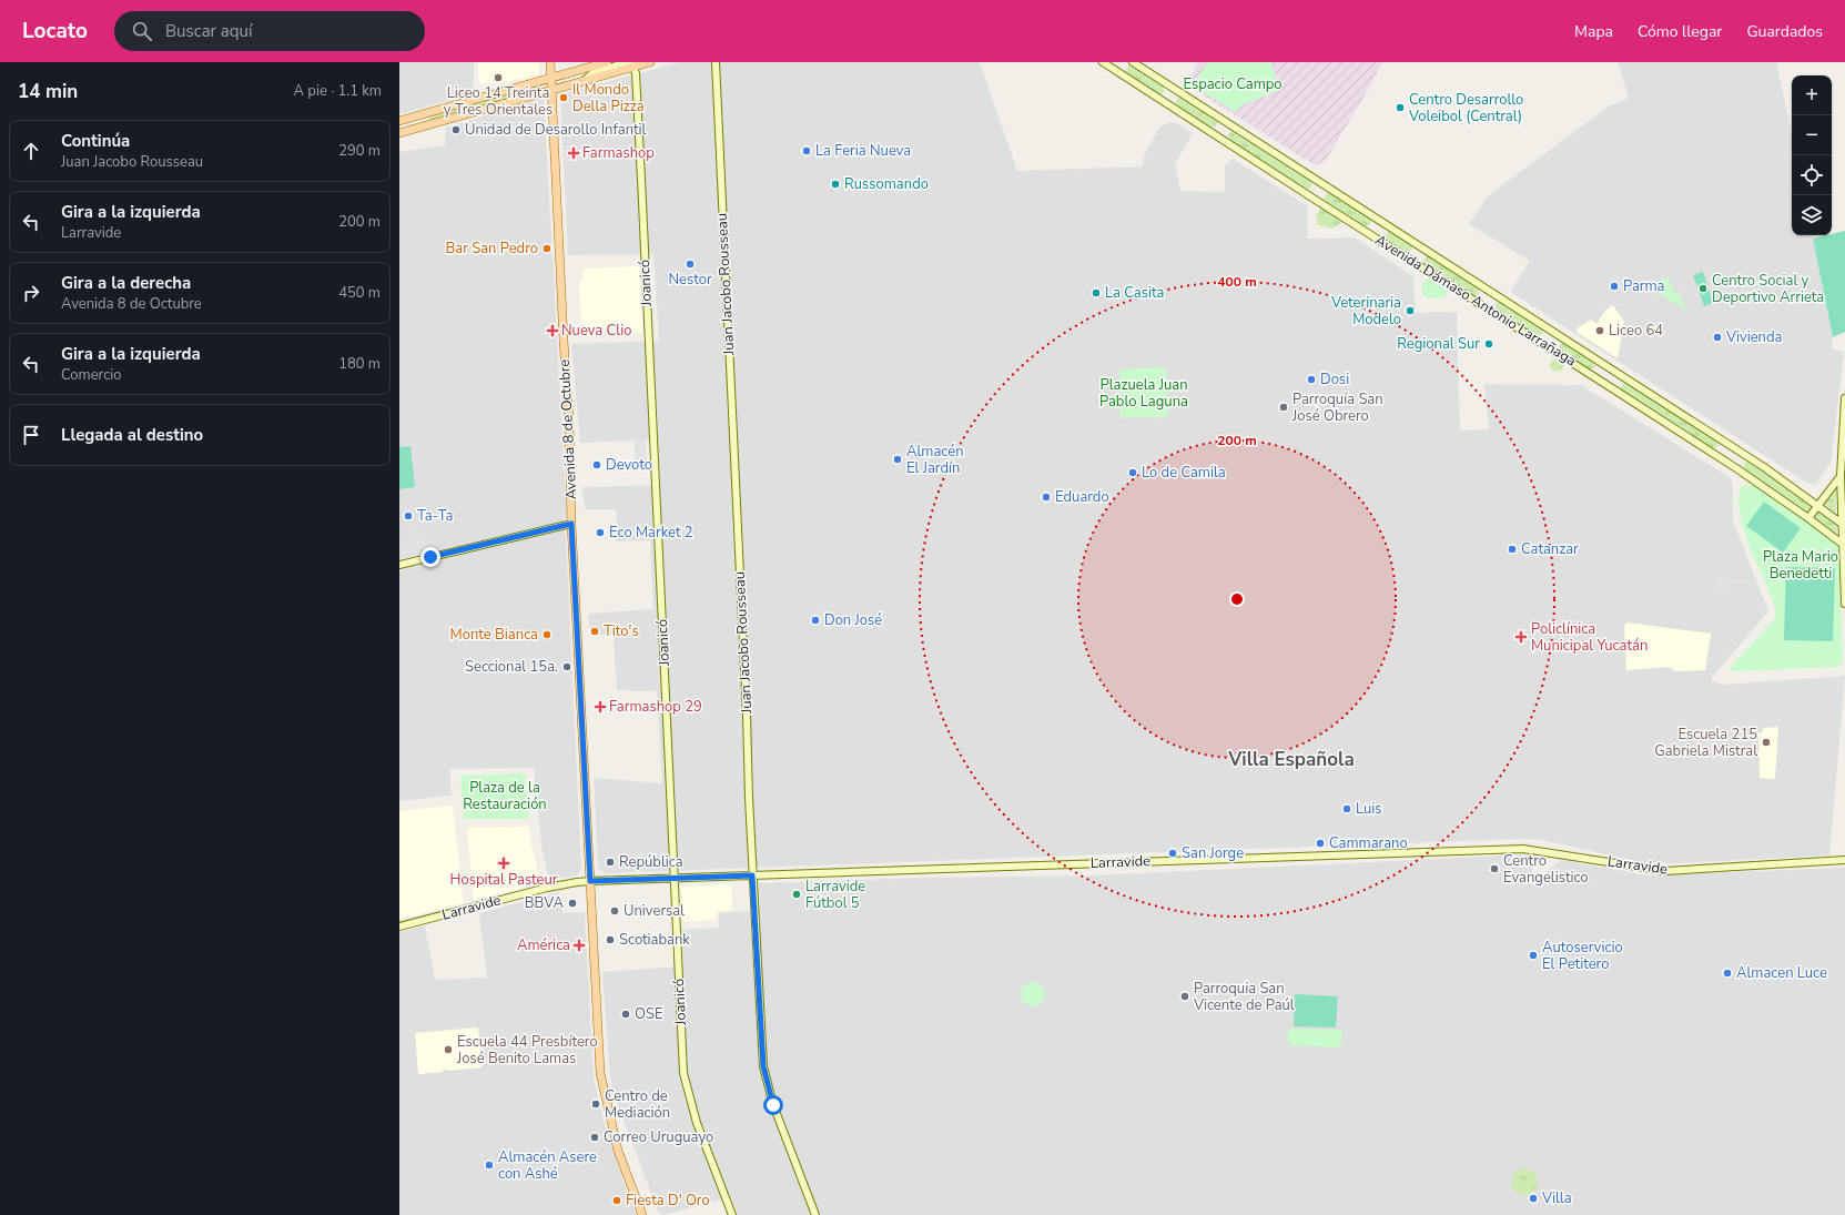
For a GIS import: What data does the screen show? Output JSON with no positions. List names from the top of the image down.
{
  "streets": {
    "main road": ["Avenida 8 de Octubre"],
    "street": [
      "Joanicó",
      "Juan Jacobo Rousseau",
      "Avenida Dámaso Antonio Larrañaga",
      "Larravide"
    ]
  },
  "crossings": [
    ["Joanicó", "Larravide"],
    ["Juan Jacobo Rousseau", "Larravide"],
    ["Avenida 8 de Octubre", "Larravide"]
  ],
  "districts": ["Villa Española"],
  "parks": [
    "Espacio Campo",
    "Plazuela Juan Pablo Laguna",
    "Plaza Mario Benedetti",
    "Plaza de la Restauración"
  ],
  "places": {
    "other": [
      "Liceo 14 Treinta y Tres Orientales",
      "Il Mondo Della Pizza",
      "Centro Desarrollo Voleibol (Central)",
      "Unidad de Desarollo Infantil",
      "La Feria Nueva",
      "Russomando",
      "Bar San Pedro",
      "Nestor",
      "Parma",
      "Centro Social y Deportivo Arrieta",
      "La Casita",
      "Veterinaria Modelo",
      "Liceo 64",
      "Vivienda",
      "Regional Sur",
      "Dosi",
      "Parroquía San José Obrero",
      "Almacén El Jardín",
      "Devoto",
      "Lo de Camila",
      "Eduardo",
      "Ta-Ta",
      "Eco Market 2",
      "Catanzar",
      "Don José",
      "Tito's",
      "Monte Bianca",
      "Seccional 15a.",
      "Escuela 215 Gabriela Mistral",
      "Luis",
      "Cammarano",
      "San Jorge",
      "República",
      "Centro Evangelistico",
      "Larravide Fútbol 5",
      "BBVA",
      "Universal",
      "Scotiabank",
      "Autoservicio El Petitero",
      "Almacen Luce",
      "Parroquia San Vicente de Paúl",
      "OSE",
      "Escuela 44 Presbítero José Benito Lamas",
      "Centro de Mediación",
      "Correo Uruguayo",
      "Almacén Asere con Ashé",
      "Villa",
      "Fiesta D' Oro"
    ],
    "health": [
      "Farmashop",
      "Nueva Clio",
      "Policlínica Municipal Yucatán",
      "Farmashop 29",
      "Hospital Pasteur",
      "América"
    ]
  },
  "page": {
    "header": "Locato",
    "search": "Buscar aquí",
    "nav": ["Mapa", "Cómo llegar", "Guardados"],
    "heading": ["14 min", "A pie · 1.1 km"],
    "map_buttons": ["+", "−"],
    "list": [
      ["Continúa", "Juan Jacobo Rousseau", "290 m"],
      ["Gira a la izquierda", "Larravide", "200 m"],
      ["Gira a la derecha", "Avenida 8 de Octubre", "450 m"],
      ["Gira a la izquierda", "Comercio", "180 m"],
      "Llegada al destino"
    ]
  },
  "rings": ["400 m", "200 m"]
}
